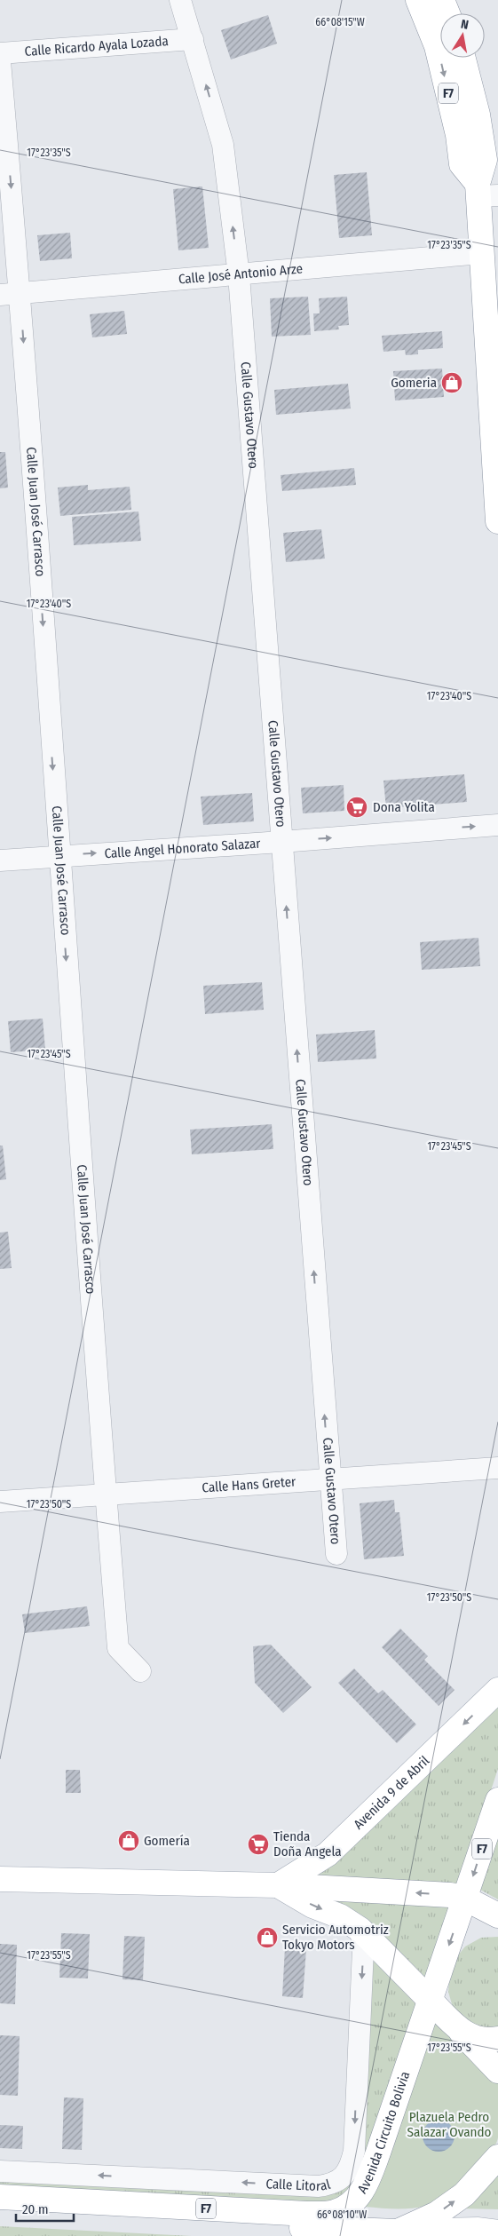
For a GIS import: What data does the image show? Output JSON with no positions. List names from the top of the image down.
{
  "streets": {
    "main road": ["F7", "Avenida 9 de Abril", "Avenida Circuito Bolivia"],
    "street": [
      "Calle Ricardo Ayala Lozada",
      "Calle José Antonio Arze",
      "Calle Gustavo Otero",
      "Calle Juan José Carrasco",
      "Calle Angel Honorato Salazar",
      "Calle Hans Greter",
      "Calle Litoral"
    ]
  },
  "crossings": [
    ["Calle Ricardo Ayala Lozada", "Calle Gustavo Otero"],
    ["F7", "Calle José Antonio Arze"],
    ["F7", "Avenida Circuito Bolivia"],
    ["Calle José Antonio Arze", "Calle Gustavo Otero"],
    ["Calle José Antonio Arze", "Calle Juan José Carrasco"],
    ["Calle Gustavo Otero", "Calle Angel Honorato Salazar"],
    ["Calle Gustavo Otero", "Calle Hans Greter"],
    ["Calle Juan José Carrasco", "Calle Angel Honorato Salazar"],
    ["Calle Juan José Carrasco", "Calle Hans Greter"]
  ],
  "one_way": [
    "Calle Gustavo Otero",
    "Calle Juan José Carrasco",
    "Calle Angel Honorato Salazar",
    "Avenida 9 de Abril"
  ],
  "parks": ["Plazuela Pedro Salazar Ovando"],
  "places": {
    "shop": ["Gomeria", "Gomería", "Servicio Automotriz Tokyo Motors"],
    "supermarket": ["Dona Yolita", "Tienda Doña Angela"]
  },
  "scale_bar": "20 m",
  "north": "top",
  "coordinates": [
    "66°08'15\"W",
    "17°23'35\"S",
    "17°23'40\"S",
    "17°23'45\"S",
    "17°23'50\"S",
    "17°23'55\"S",
    "66°08'10\"W"
  ]
}
